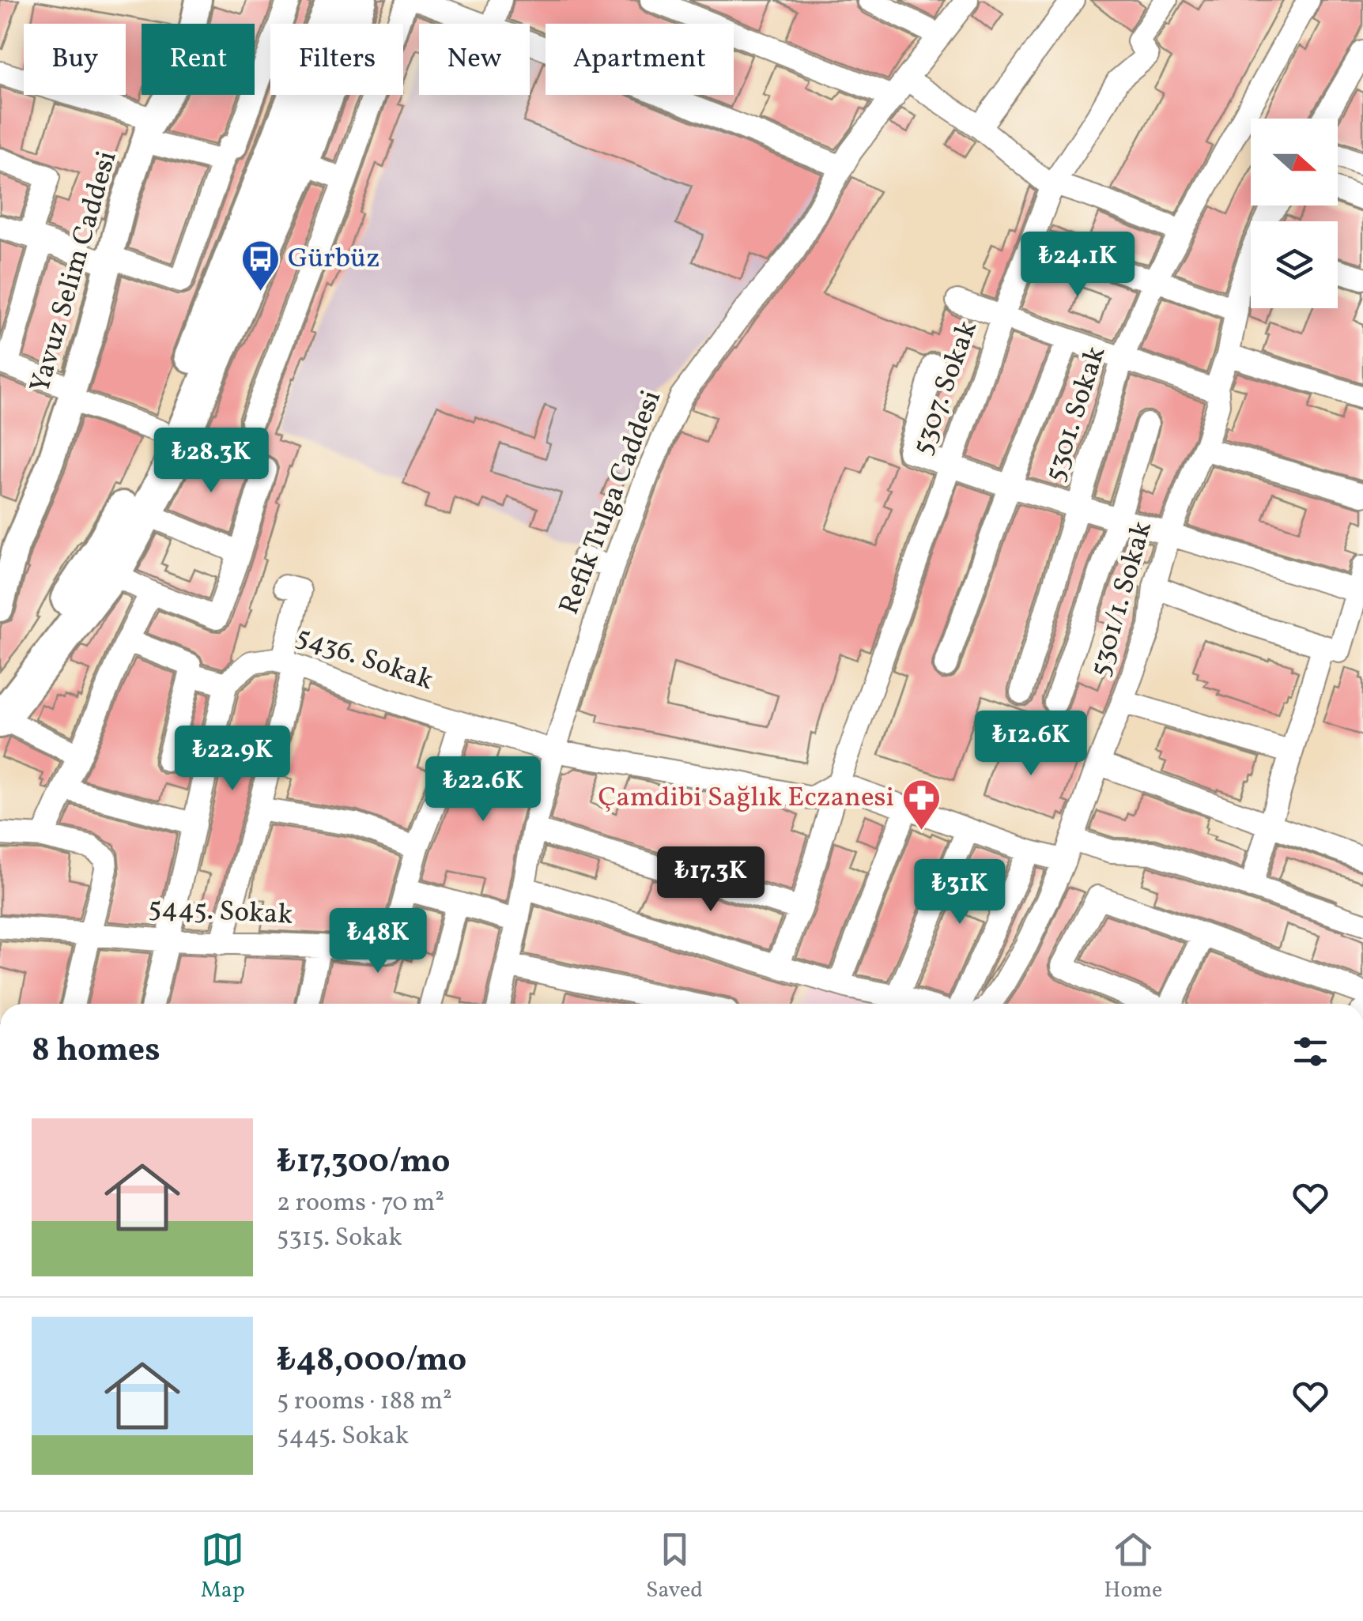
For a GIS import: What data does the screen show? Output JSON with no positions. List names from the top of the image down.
{
  "streets": {
    "street": [
      "Yavuz Selim Caddesi",
      "5307. Sokak",
      "5301. Sokak",
      "Refik Tulga Caddesi",
      "5301/1. Sokak",
      "5436. Sokak",
      "5445. Sokak"
    ]
  },
  "crossings": [
    ["5307. Sokak", "5436. Sokak"],
    ["Refik Tulga Caddesi", "5436. Sokak"],
    ["5436. Sokak", "5445. Sokak"]
  ],
  "places": {
    "bus stop": ["Gürbüz"],
    "pharmacy": ["Çamdibi Sağlık Eczanesi"]
  },
  "north": "right",
  "page": {
    "chip": [
      "Buy",
      "Rent",
      "Filters",
      "New",
      "Apartment"
    ],
    "price": [
      "₺24.1K",
      "₺28.3K",
      "₺12.6K",
      "₺22.9K",
      "₺22.6K",
      "₺17.3K",
      "₺31K",
      "₺48K"
    ],
    "heading": "8 homes",
    "list": [
      {
        "name": "₺17,300/mo",
        "note": "2 rooms · 70 m² · 5315. Sokak"
      },
      {
        "name": "₺48,000/mo",
        "note": "5 rooms · 188 m² · 5445. Sokak"
      }
    ],
    "tabs": ["Map", "Saved", "Home"]
  }
}
